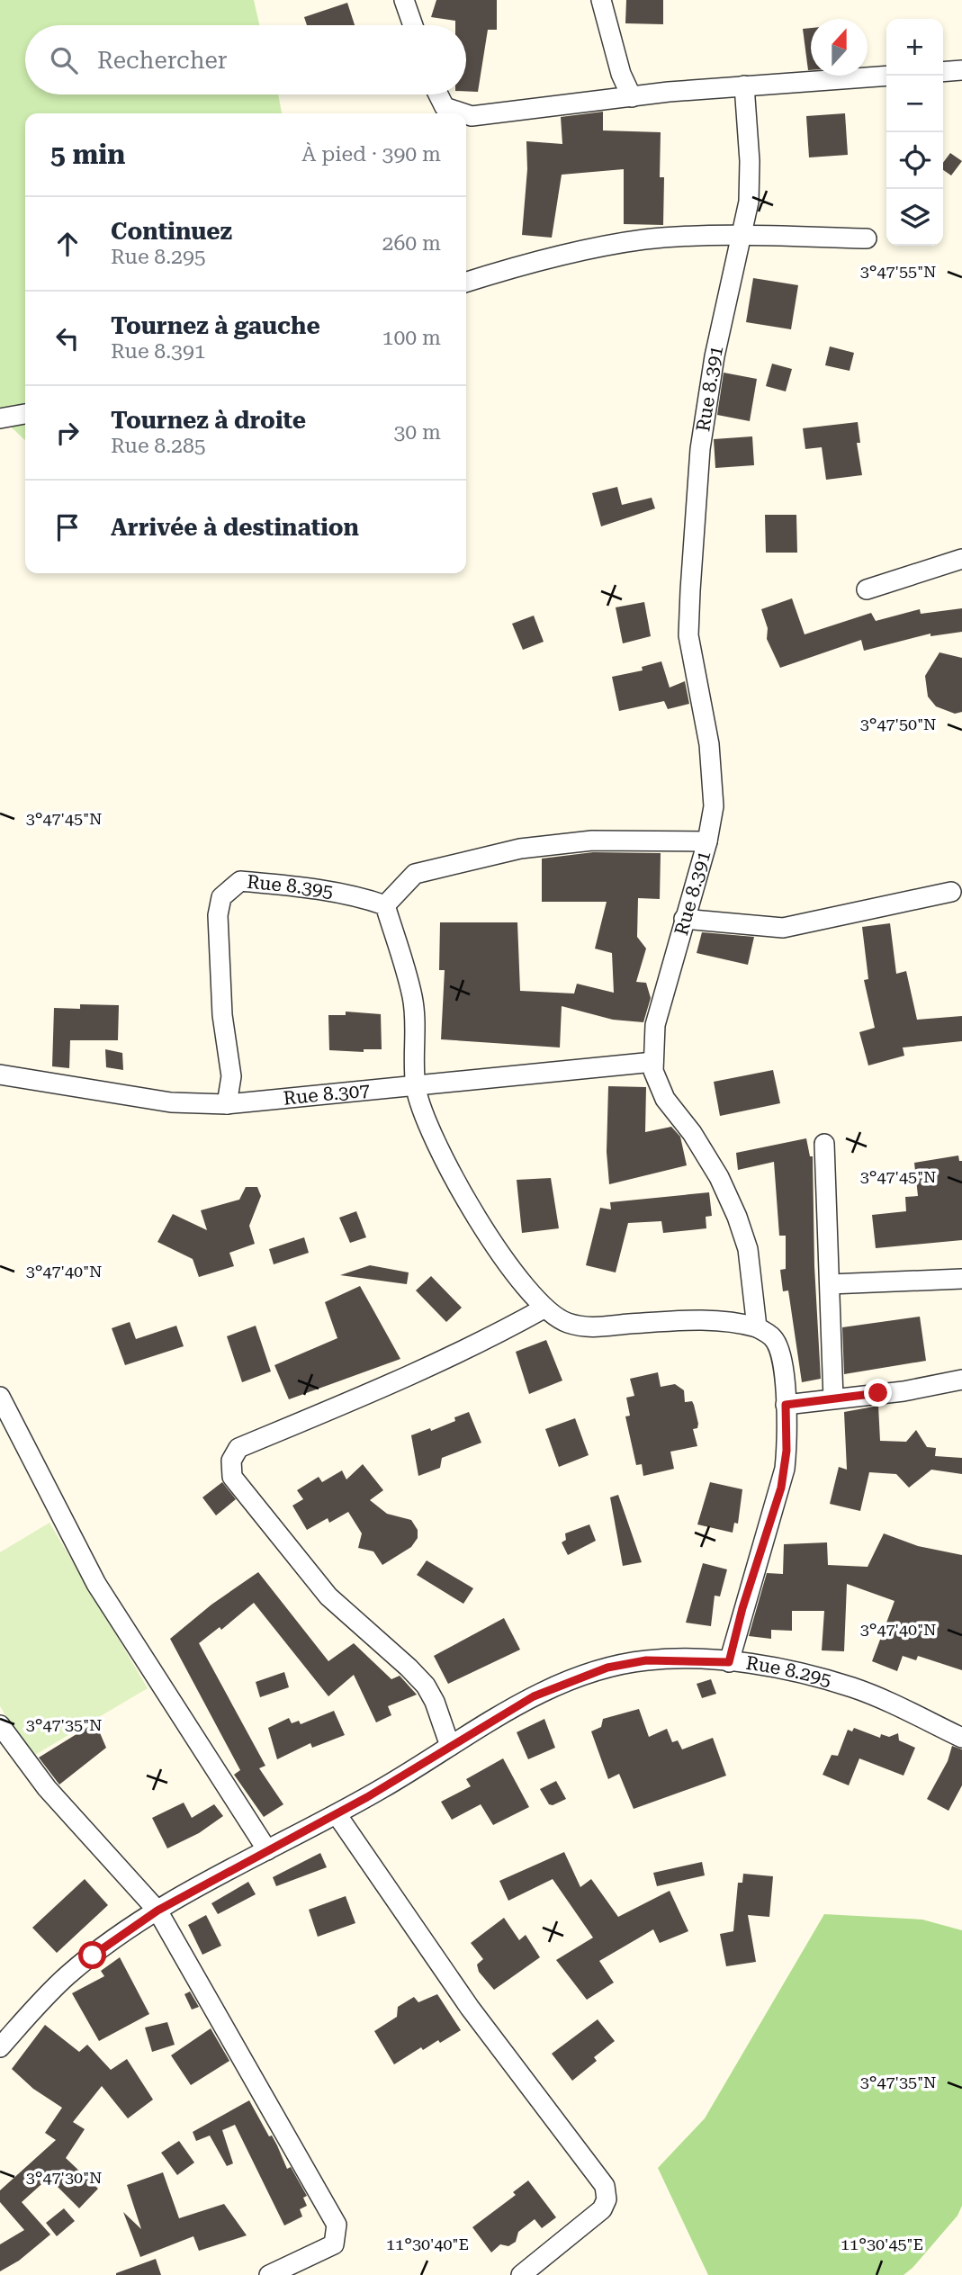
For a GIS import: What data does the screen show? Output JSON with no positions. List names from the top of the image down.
{
  "streets": {
    "street": [
      "Rue 8.391",
      "Rue 8.395",
      "Rue 8.307",
      "Rue 8.295"
    ]
  },
  "crossings": [
    ["Rue 8.391", "Rue 8.307"],
    ["Rue 8.395", "Rue 8.307"]
  ],
  "north": "top",
  "page": {
    "map_buttons": ["+", "−"],
    "search": "Rechercher",
    "heading": ["5 min", "À pied · 390 m"],
    "list": [
      ["Continuez", "Rue 8.295", "260 m"],
      ["Tournez à gauche", "Rue 8.391", "100 m"],
      ["Tournez à droite", "Rue 8.285", "30 m"],
      "Arrivée à destination"
    ]
  },
  "coordinates": [
    "3°47'55\"N",
    "3°47'50\"N",
    "3°47'45\"N",
    "3°47'40\"N",
    "3°47'35\"N",
    "3°47'30\"N",
    "11°30'40\"E",
    "11°30'45\"E"
  ]
}
